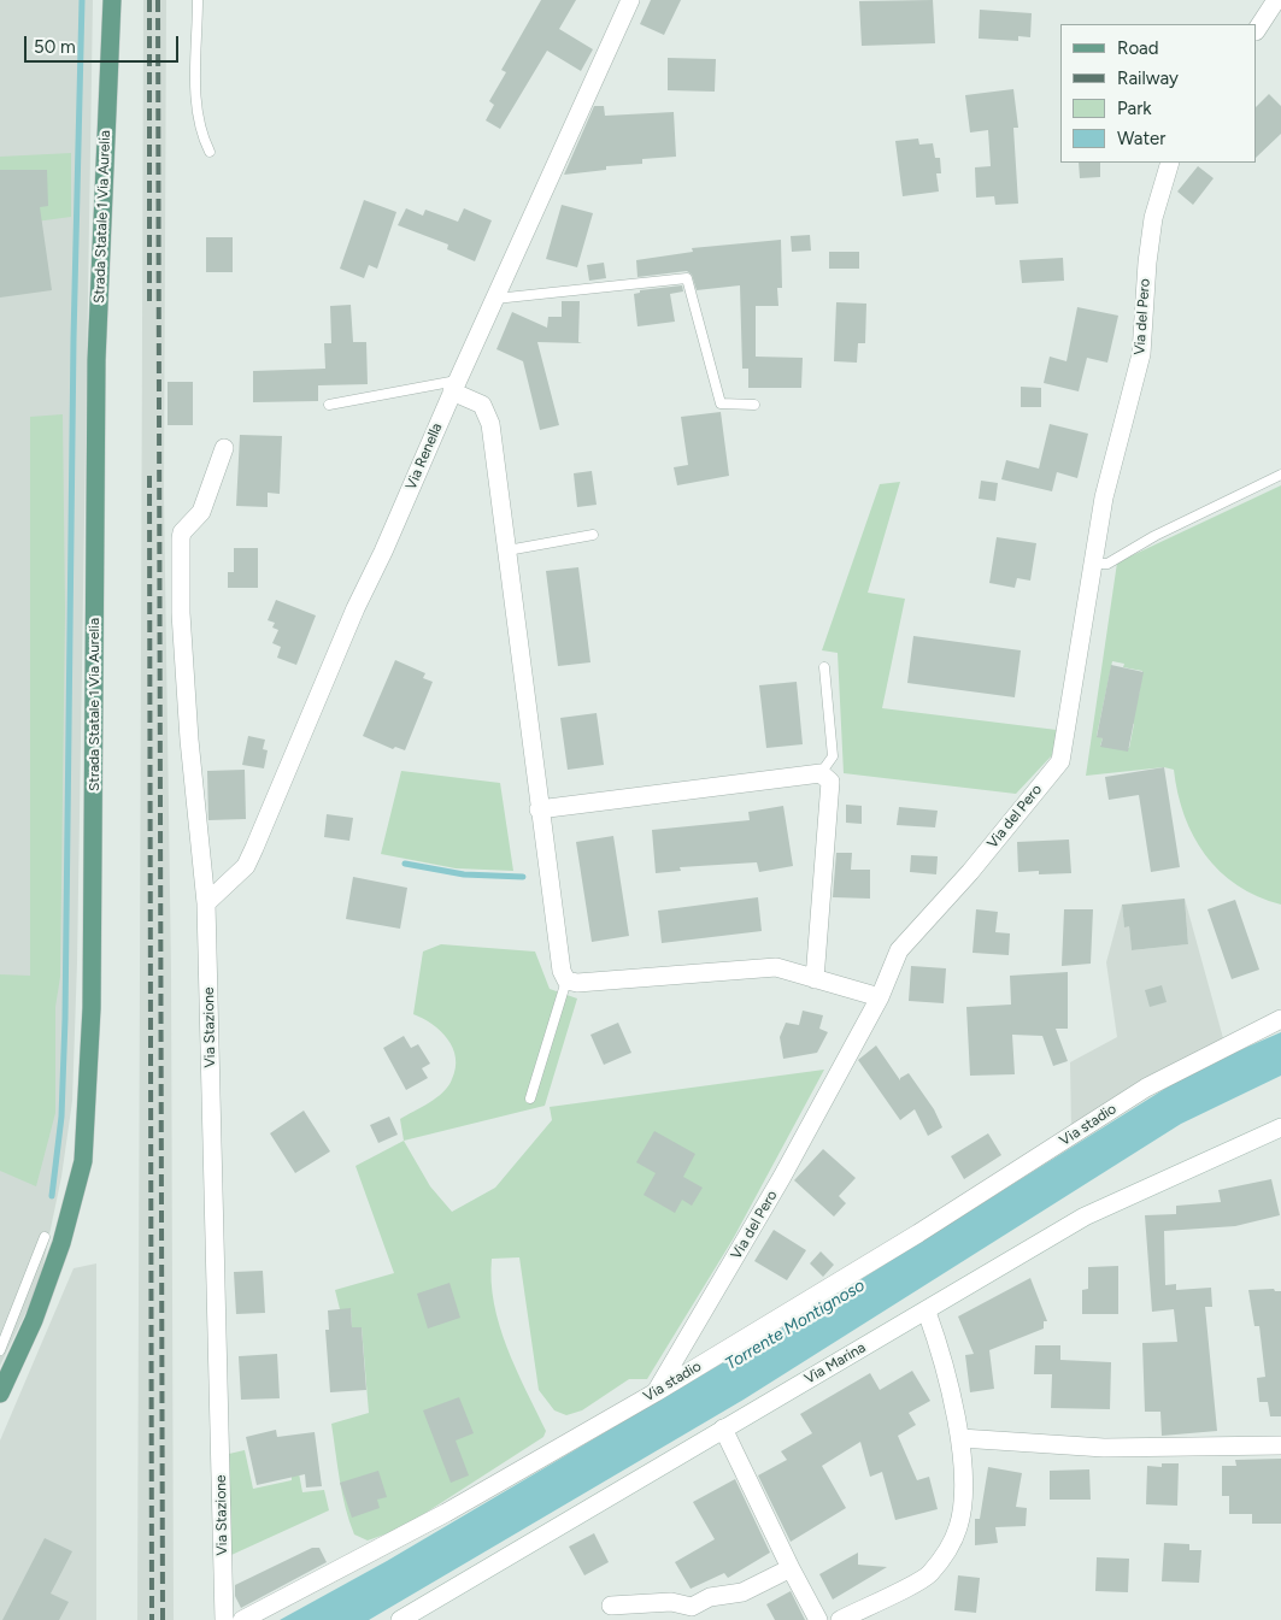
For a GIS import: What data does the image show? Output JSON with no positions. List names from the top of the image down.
{
  "streets": {
    "main road": ["Strada Statale 1 Via Aurelia"],
    "street": [
      "Via del Pero",
      "Via Renella",
      "Via Stazione",
      "Via stadio",
      "Via Marina"
    ]
  },
  "crossings": [
    ["Via del Pero", "Via stadio"],
    ["Via Renella", "Via Stazione"]
  ],
  "water": ["Torrente Montignoso"],
  "legend": [
    "Road",
    "Railway",
    "Park",
    "Water"
  ],
  "scale_bar": "50 m"
}
